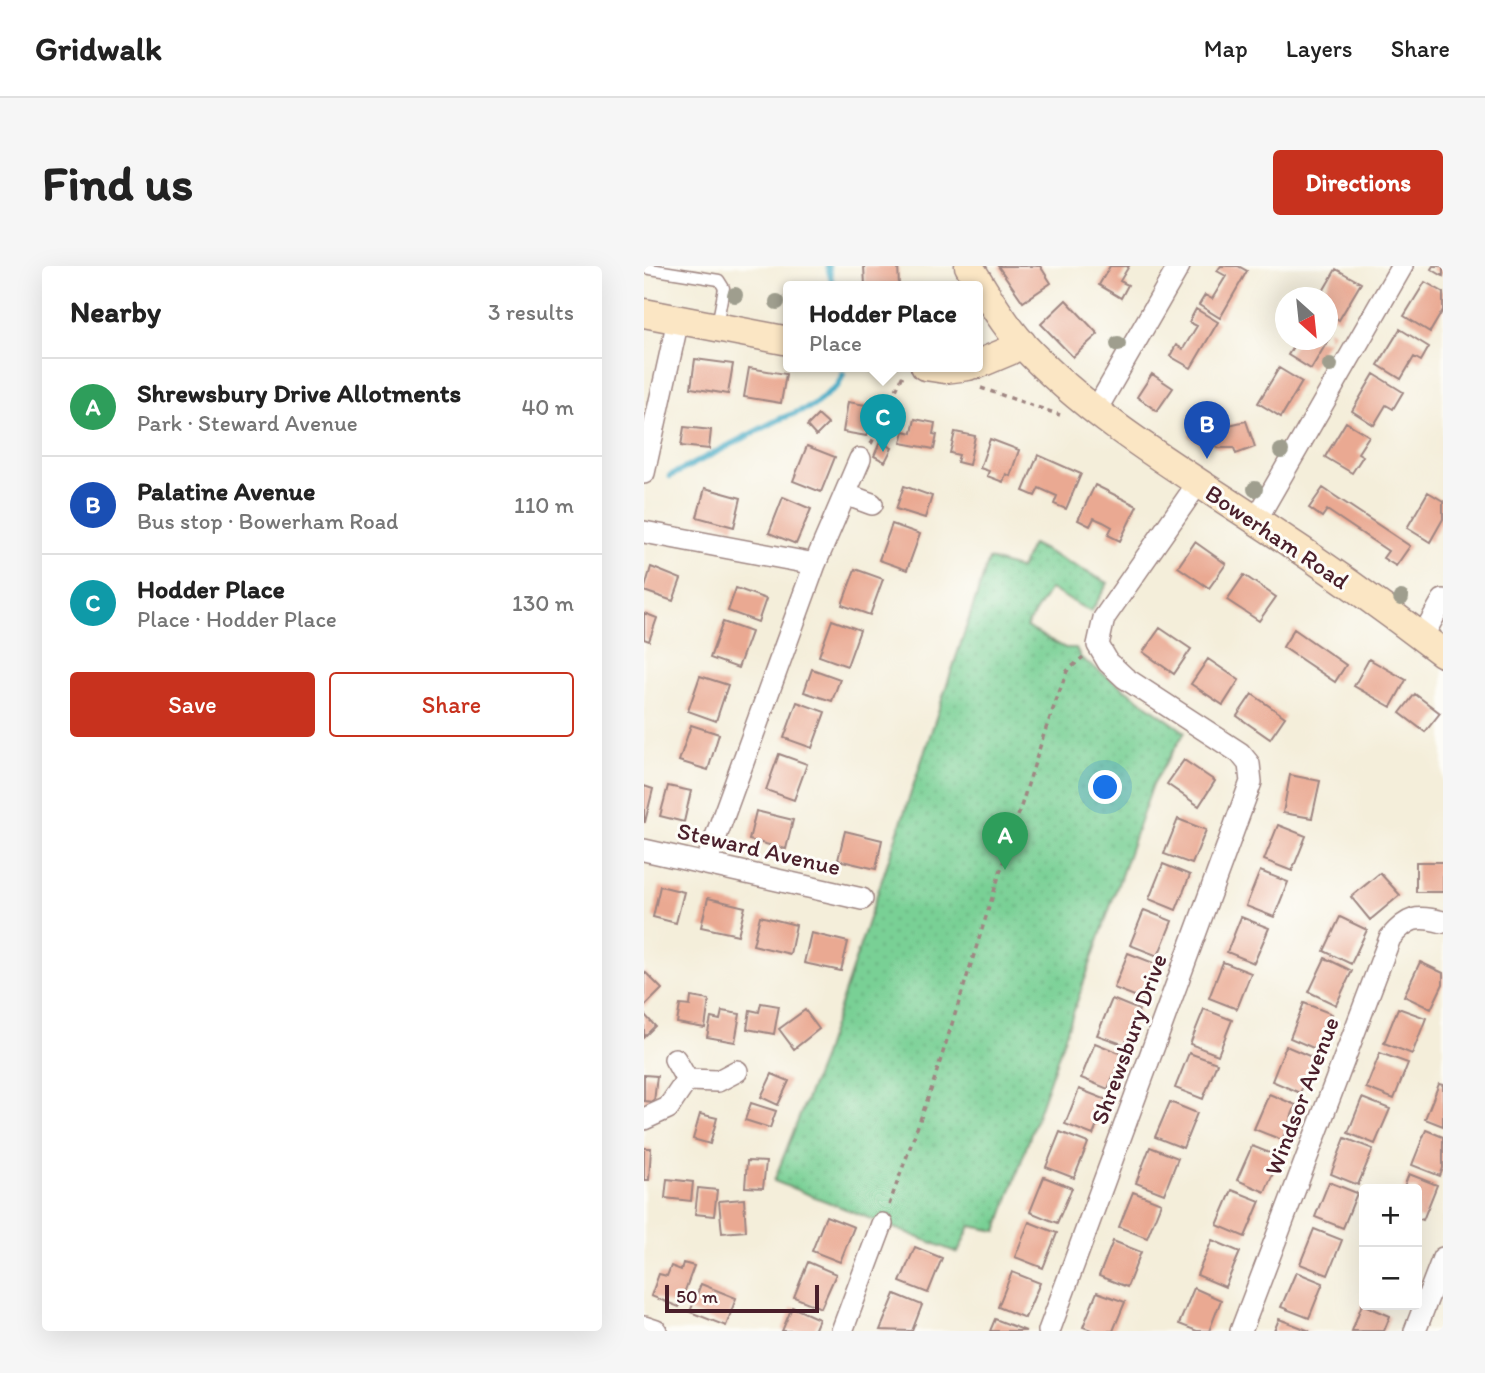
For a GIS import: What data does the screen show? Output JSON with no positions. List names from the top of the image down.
{
  "streets": {
    "street": [
      "Bowerham Road",
      "Steward Avenue",
      "Shrewsbury Drive",
      "Windsor Avenue"
    ]
  },
  "scale_bar": "50 m",
  "north": "bottom right",
  "page": {
    "header": "Gridwalk",
    "nav": ["Map", "Layers", "Share"],
    "buttons": [
      "Directions",
      ["Save", "Share"]
    ],
    "title": "Find us",
    "heading": ["Nearby", "3 results"],
    "popup": ["Hodder Place", "Place"],
    "list": [
      {
        "mark": "A",
        "name": "Shrewsbury Drive Allotments",
        "note": "Park · Steward Avenue",
        "value": "40 m"
      },
      {
        "mark": "B",
        "name": "Palatine Avenue",
        "note": "Bus stop · Bowerham Road",
        "value": "110 m"
      },
      {
        "mark": "C",
        "name": "Hodder Place",
        "note": "Place · Hodder Place",
        "value": "130 m"
      }
    ],
    "pins": ["C", "B", "A"],
    "map_buttons": ["+", "−"],
    "scale": "50 m"
  }
}
